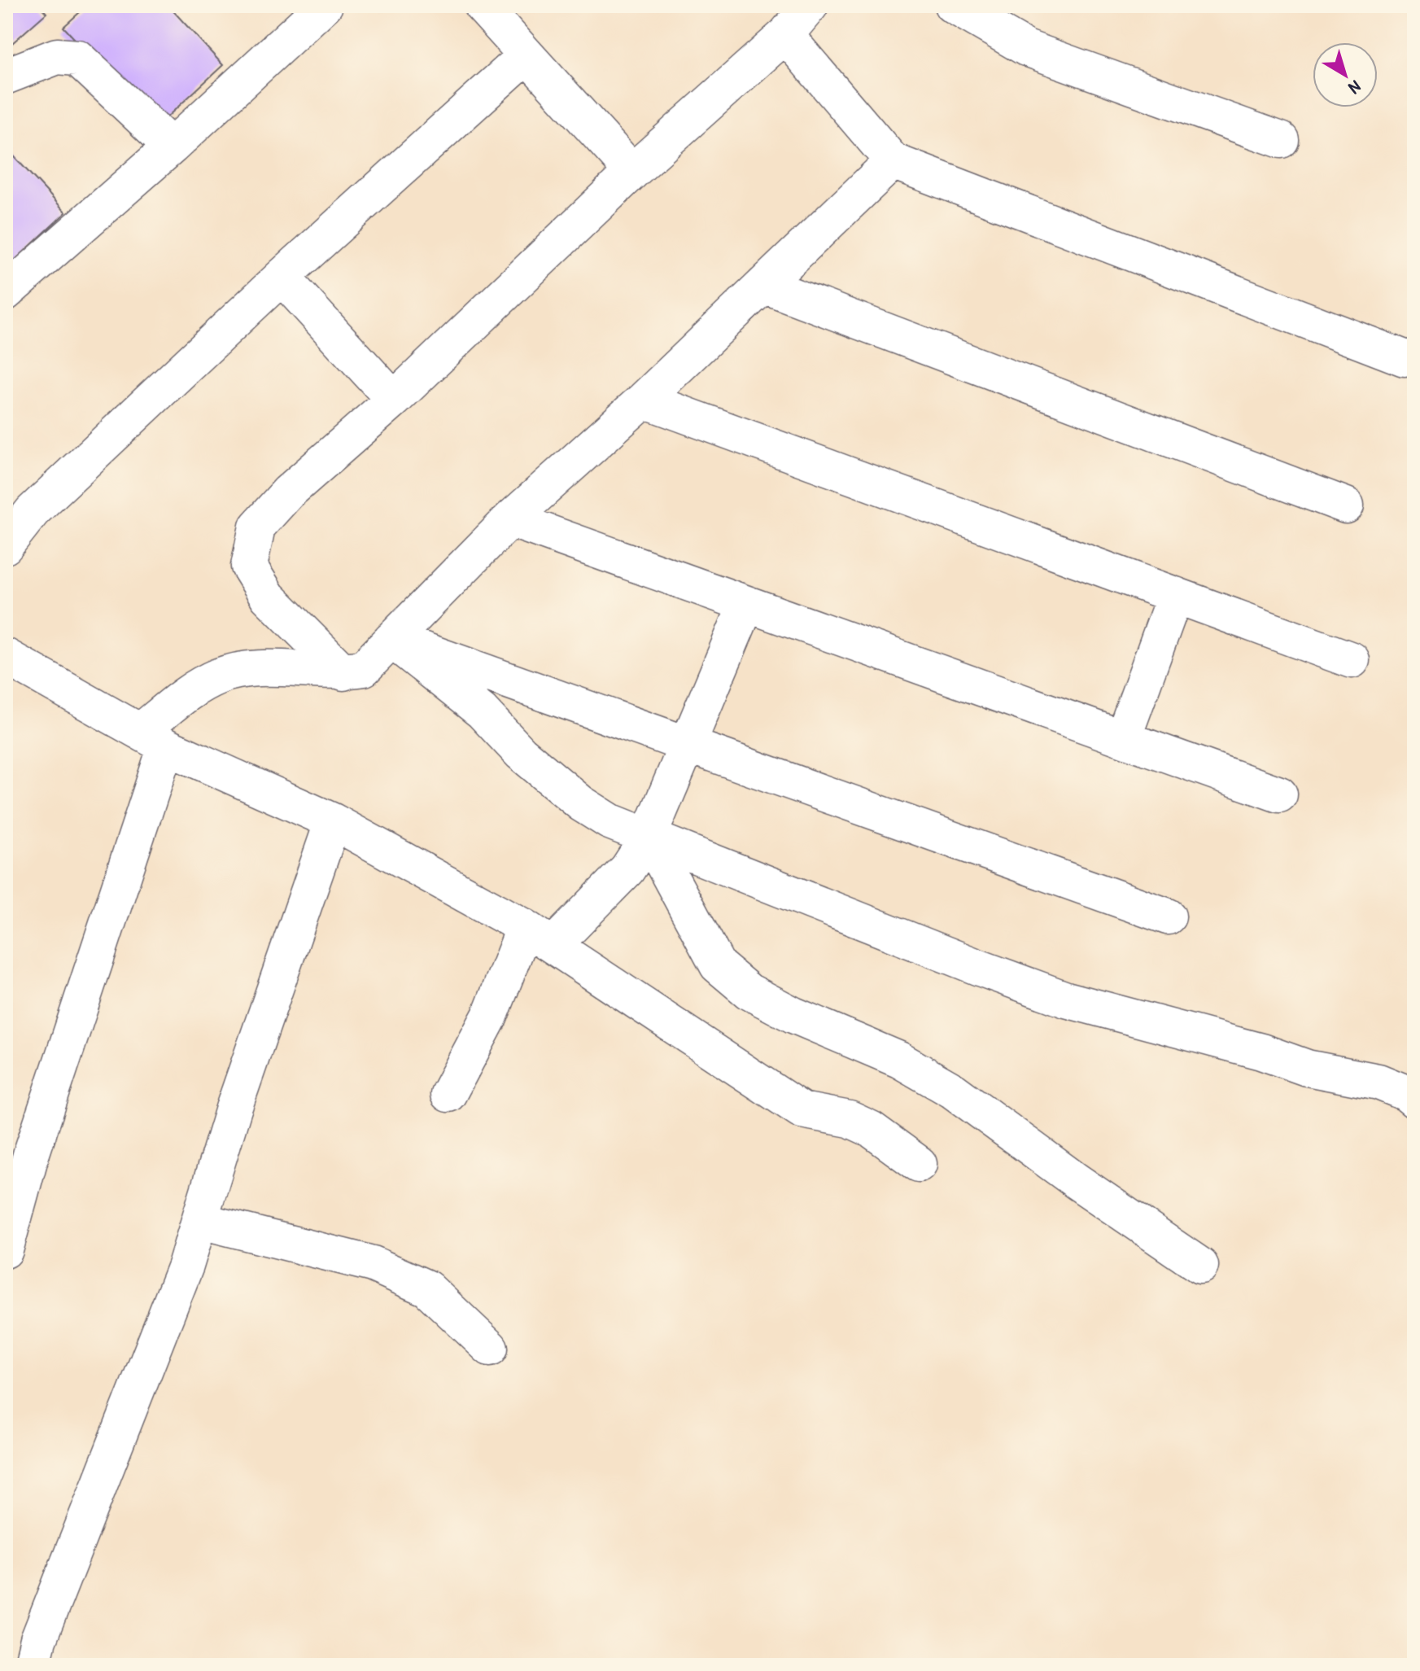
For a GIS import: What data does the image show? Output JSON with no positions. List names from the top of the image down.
{
  "north": "bottom right"
}
